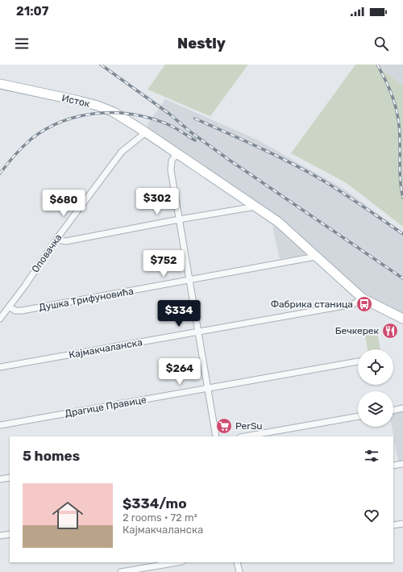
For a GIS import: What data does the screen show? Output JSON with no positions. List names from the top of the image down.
{
  "streets": {
    "main road": ["Исток"],
    "street": [
      "Оповачка",
      "Душка Трифуновића",
      "Кајмакчаланска",
      "Драгице Правице"
    ]
  },
  "crossings": [
    ["Исток", "Оповачка"],
    ["Исток", "Душка Трифуновића"],
    ["Исток", "Кајмакчаланска"],
    ["Оповачка", "Душка Трифуновића"]
  ],
  "places": {
    "bus stop": ["Фабрика станица"],
    "restaurant": ["Бечкерек"],
    "supermarket": ["PerSu"]
  },
  "page": {
    "status": "21:07",
    "header": "Nestly",
    "price": [
      "$302",
      "$680",
      "$752",
      "$334",
      "$264"
    ],
    "heading": "5 homes",
    "list": [
      {
        "name": "$334/mo",
        "note": "2 rooms · 72 m² · Кајмакчаланска"
      }
    ]
  }
}
